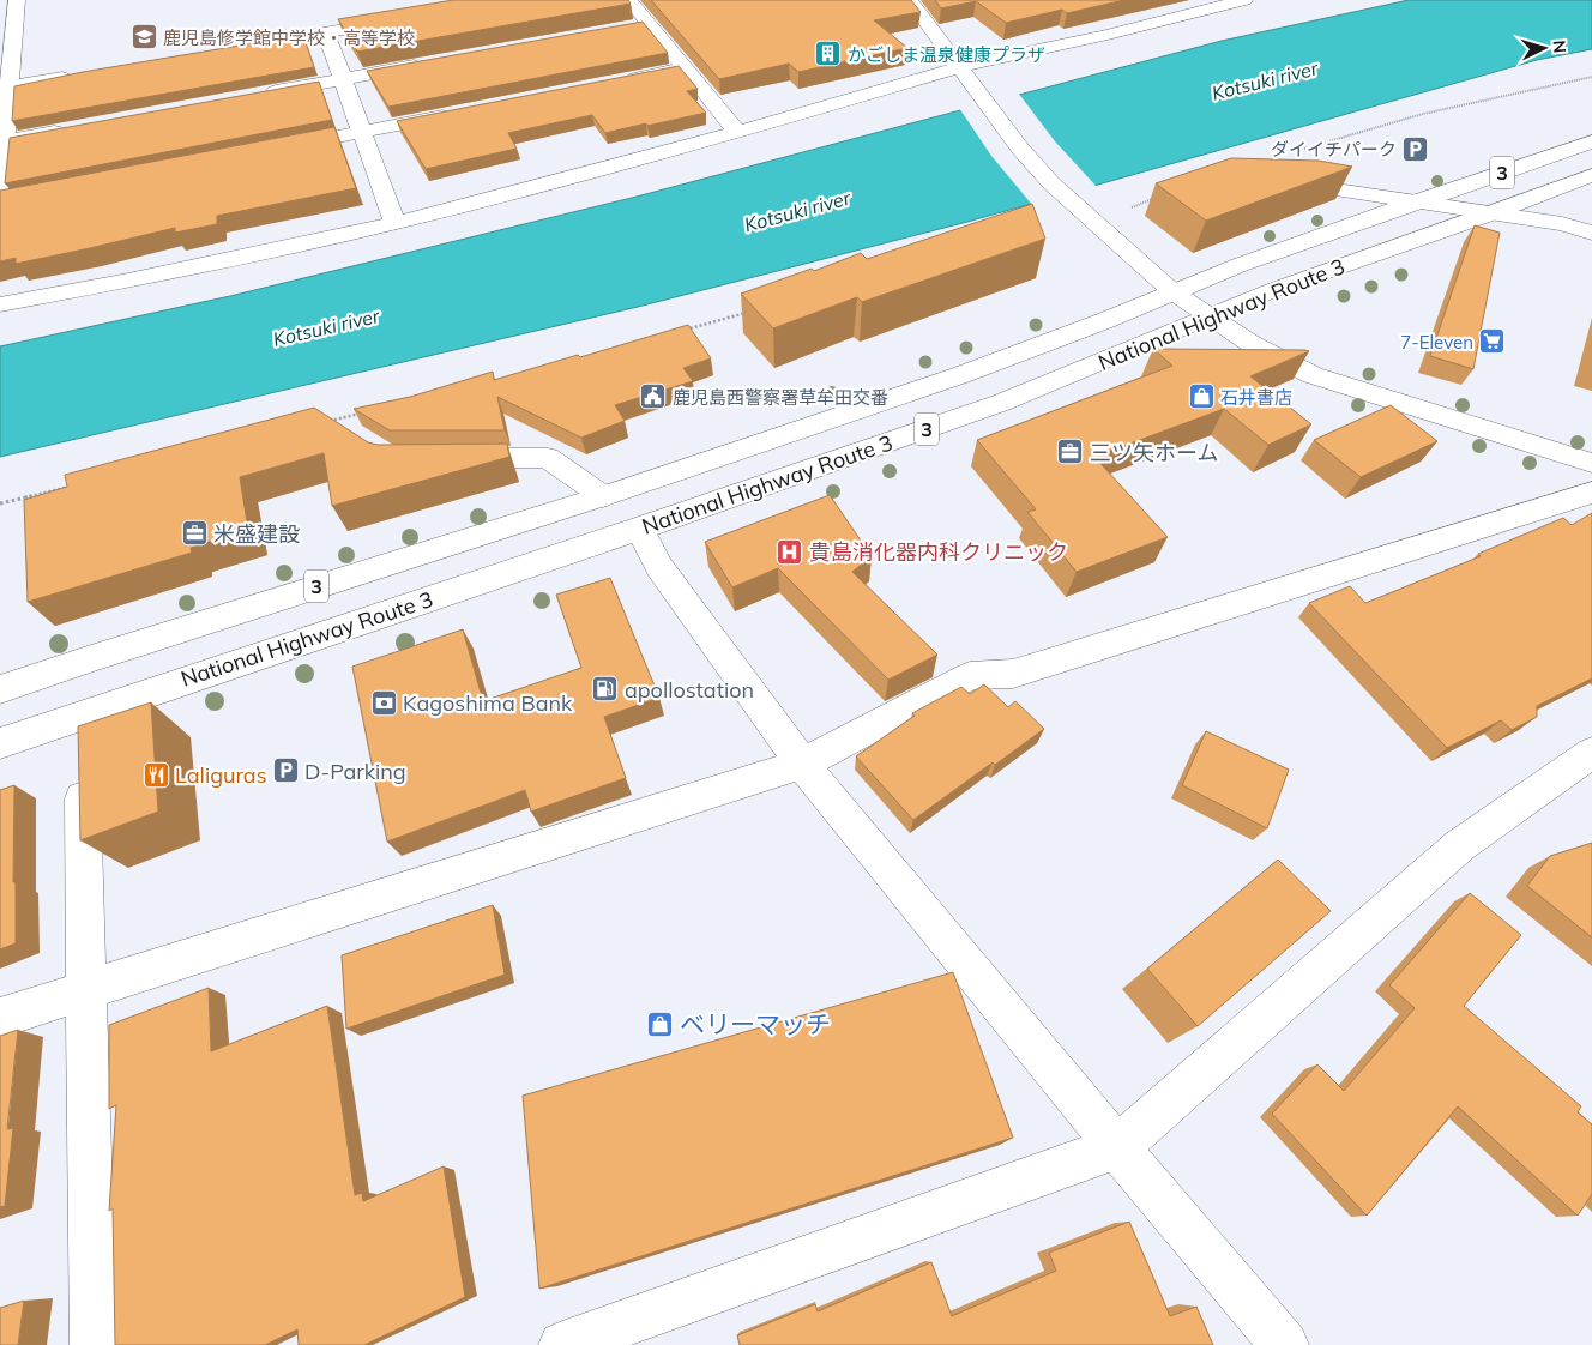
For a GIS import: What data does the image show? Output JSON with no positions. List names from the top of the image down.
{
  "streets": {
    "main road": ["3", "National Highway Route 3"]
  },
  "water": ["Kotsuki river"],
  "places": {
    "school or university": ["鹿児島修学館中学校・高等学校"],
    "building": ["かごしま温泉健康プラザ"],
    "parking": ["ダイイチパーク", "D-Parking"],
    "supermarket": ["7-Eleven"],
    "public building": ["鹿児島西警察署草牟田交番"],
    "shop": ["石井書店", "ベリーマッチ"],
    "office": ["三ツ矢ホーム", "米盛建設"],
    "hospital": ["貴島消化器内科クリニック"],
    "fuel station": ["apollostation"],
    "bank": ["Kagoshima Bank"],
    "restaurant": ["Laliguras"]
  },
  "north": "right"
}
